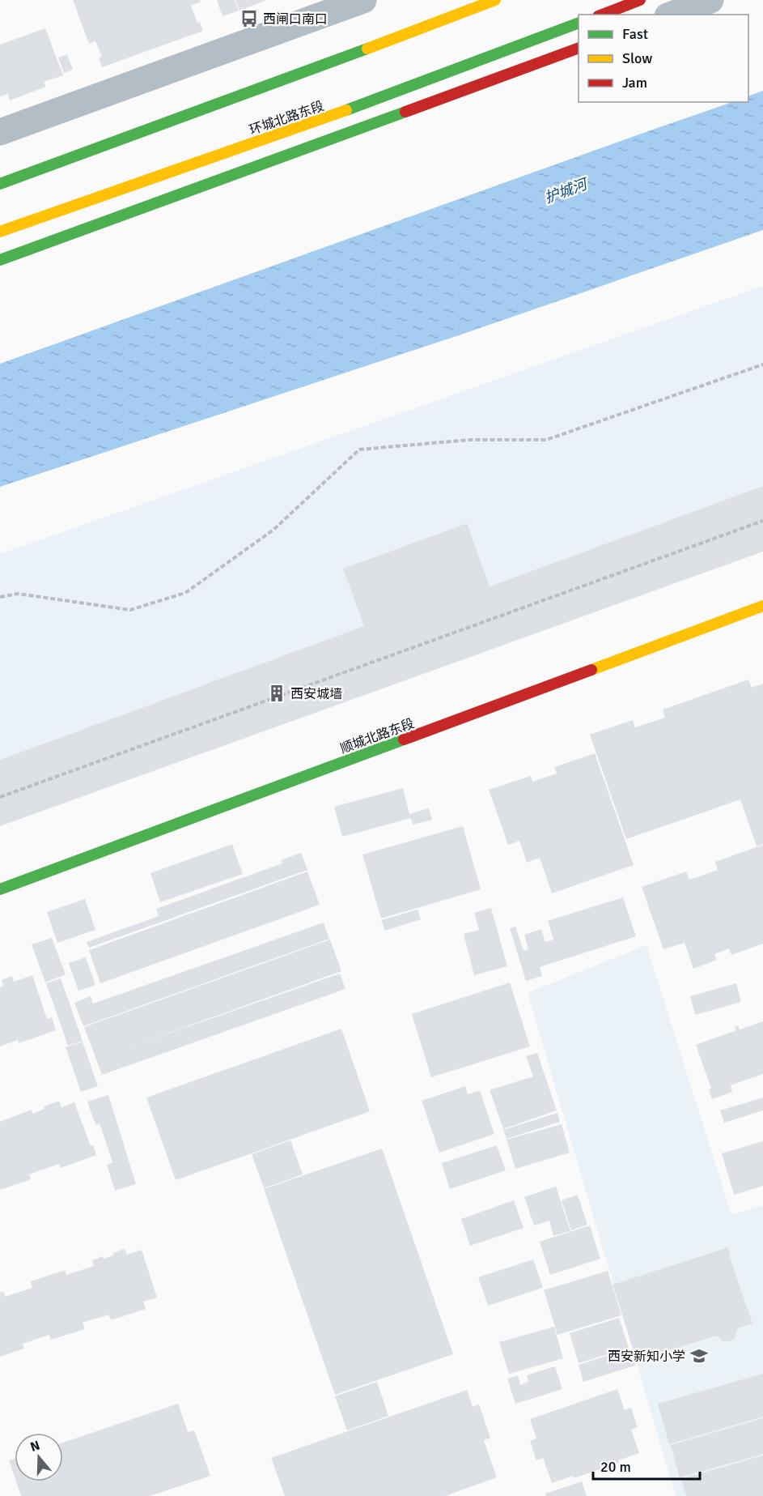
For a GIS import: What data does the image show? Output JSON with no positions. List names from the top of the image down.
{
  "streets": {
    "street": ["环城北路东段", "顺城北路东段"]
  },
  "water": ["护城河"],
  "places": {
    "bus stop": ["西闸口南口"],
    "building": ["西安城墙"],
    "school or university": ["西安新知小学"]
  },
  "legend": ["Fast", "Slow", "Jam"],
  "scale_bar": "20 m",
  "north": "top"
}
